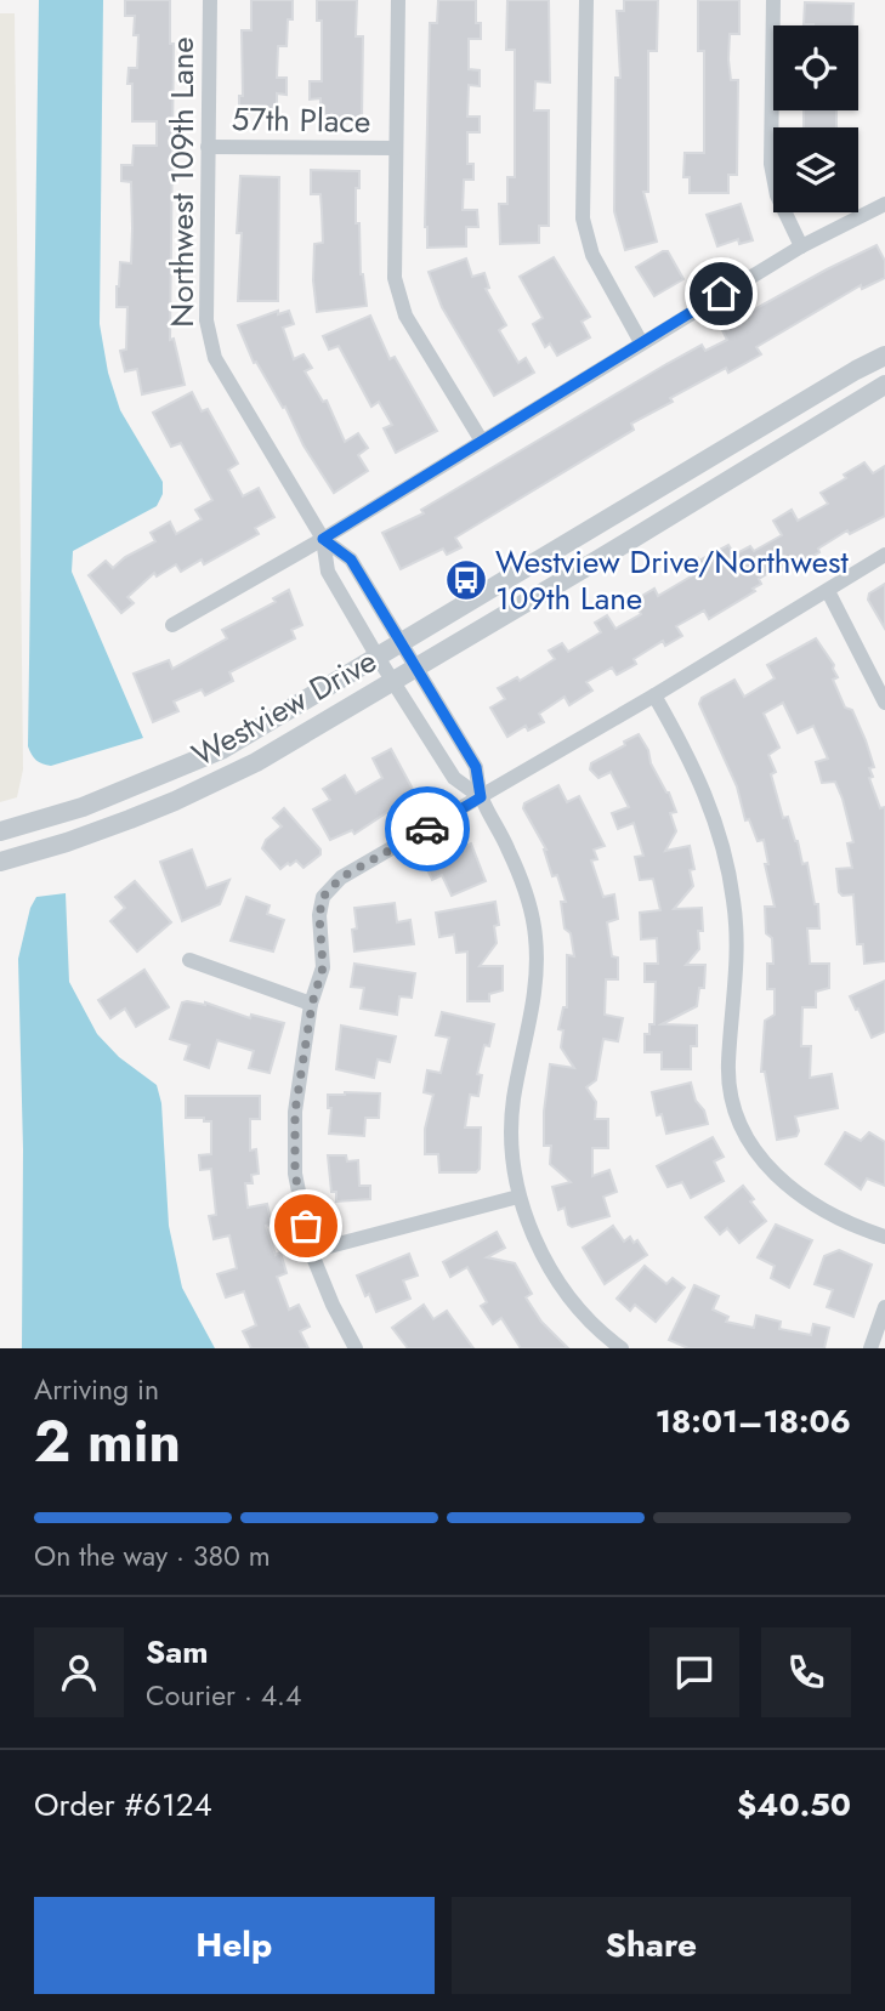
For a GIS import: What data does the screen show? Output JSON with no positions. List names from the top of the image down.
{
  "streets": {
    "street": ["57th Place", "Northwest 109th Lane", "Westview Drive"]
  },
  "crossings": [
    ["57th Place", "Northwest 109th Lane"],
    ["Northwest 109th Lane", "Westview Drive"]
  ],
  "places": {
    "bus stop": ["Westview Drive/Northwest 109th Lane"]
  },
  "page": {
    "heading": ["2 min", "Arriving in", "18:01–18:06"],
    "panel": [
      "Sam",
      "Courier · 4.4",
      "Order #6124",
      "$40.50"
    ],
    "bar": "On the way · 380 m",
    "buttons": ["Help", "Share"]
  }
}
